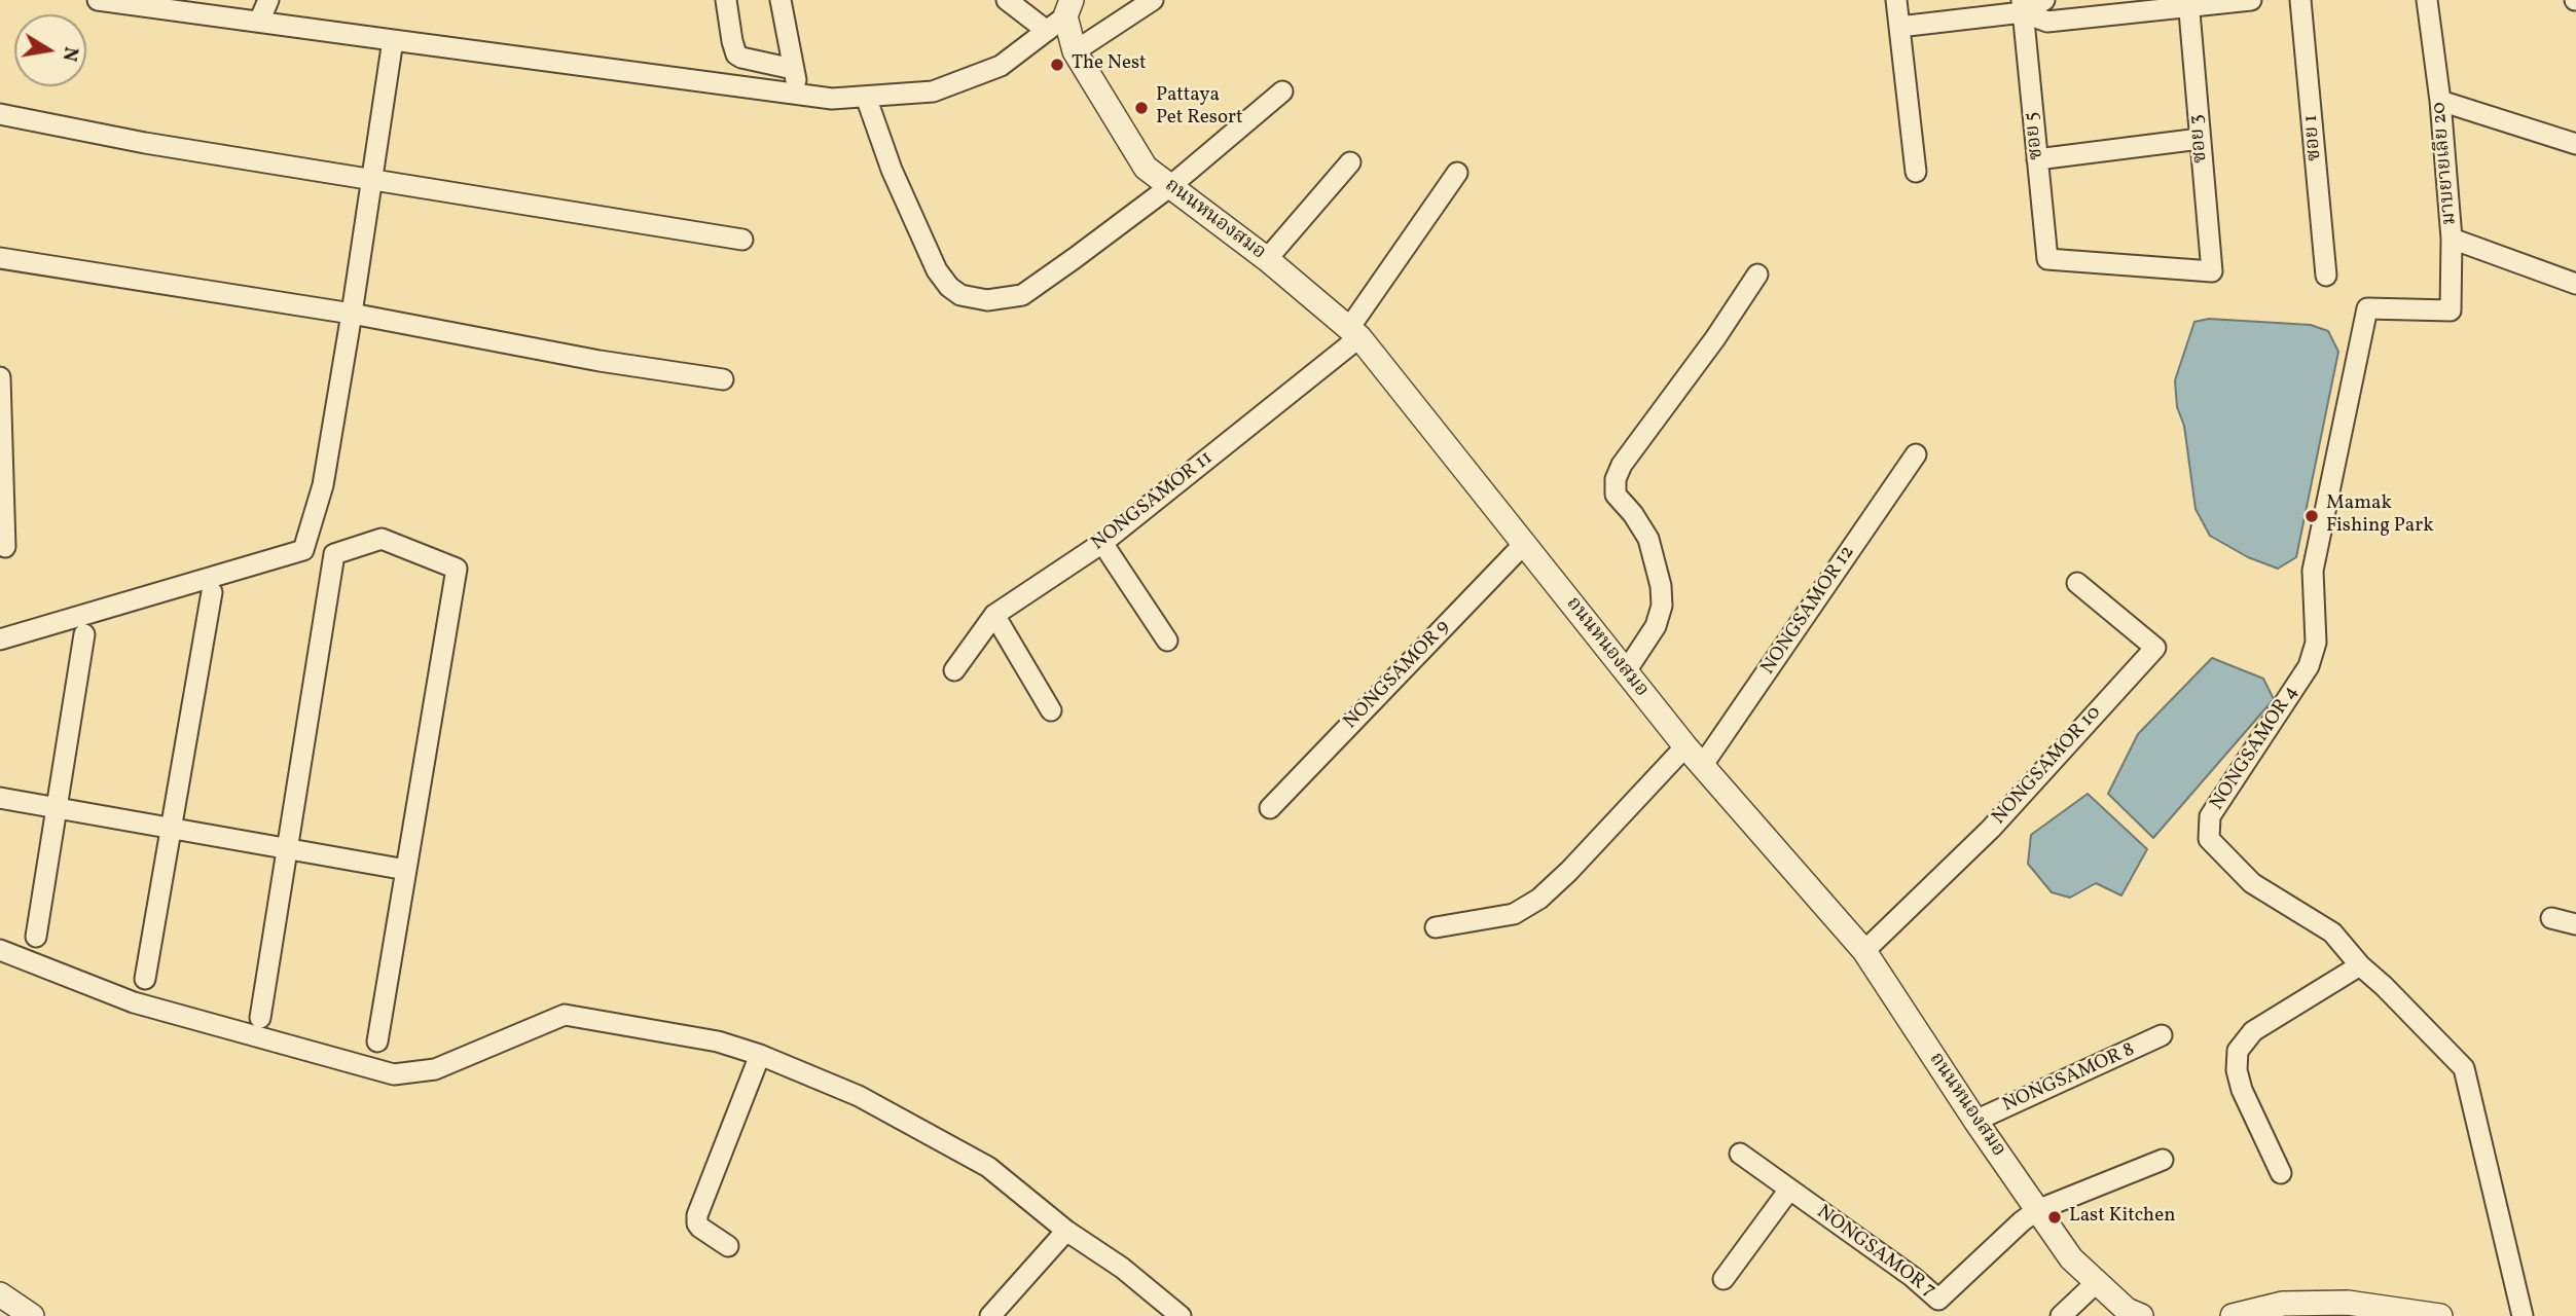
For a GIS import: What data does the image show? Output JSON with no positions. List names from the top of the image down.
{
  "streets": {
    "street": [
      "ซอย 5",
      "ซอย 1",
      "ซอย 3",
      "มาบยายเลีย 20",
      "ถนนหนองสมอ",
      "NONGSAMOR 11",
      "NONGSAMOR 12",
      "NONGSAMOR 9",
      "NONGSAMOR 4",
      "NONGSAMOR 10",
      "NONGSAMOR 8",
      "NONGSAMOR 7"
    ]
  },
  "crossings": [
    ["ซอย 5", "ซอย 3"],
    ["มาบยายเลีย 20", "NONGSAMOR 4"],
    ["ถนนหนองสมอ", "NONGSAMOR 11"],
    ["ถนนหนองสมอ", "NONGSAMOR 12"],
    ["ถนนหนองสมอ", "NONGSAMOR 9"],
    ["ถนนหนองสมอ", "NONGSAMOR 10"],
    ["ถนนหนองสมอ", "NONGSAMOR 8"],
    ["ถนนหนองสมอ", "NONGSAMOR 7"]
  ],
  "places": [
    "The Nest",
    "Pattaya Pet Resort",
    "Mamak Fishing Park",
    "Last Kitchen"
  ],
  "north": "right"
}
